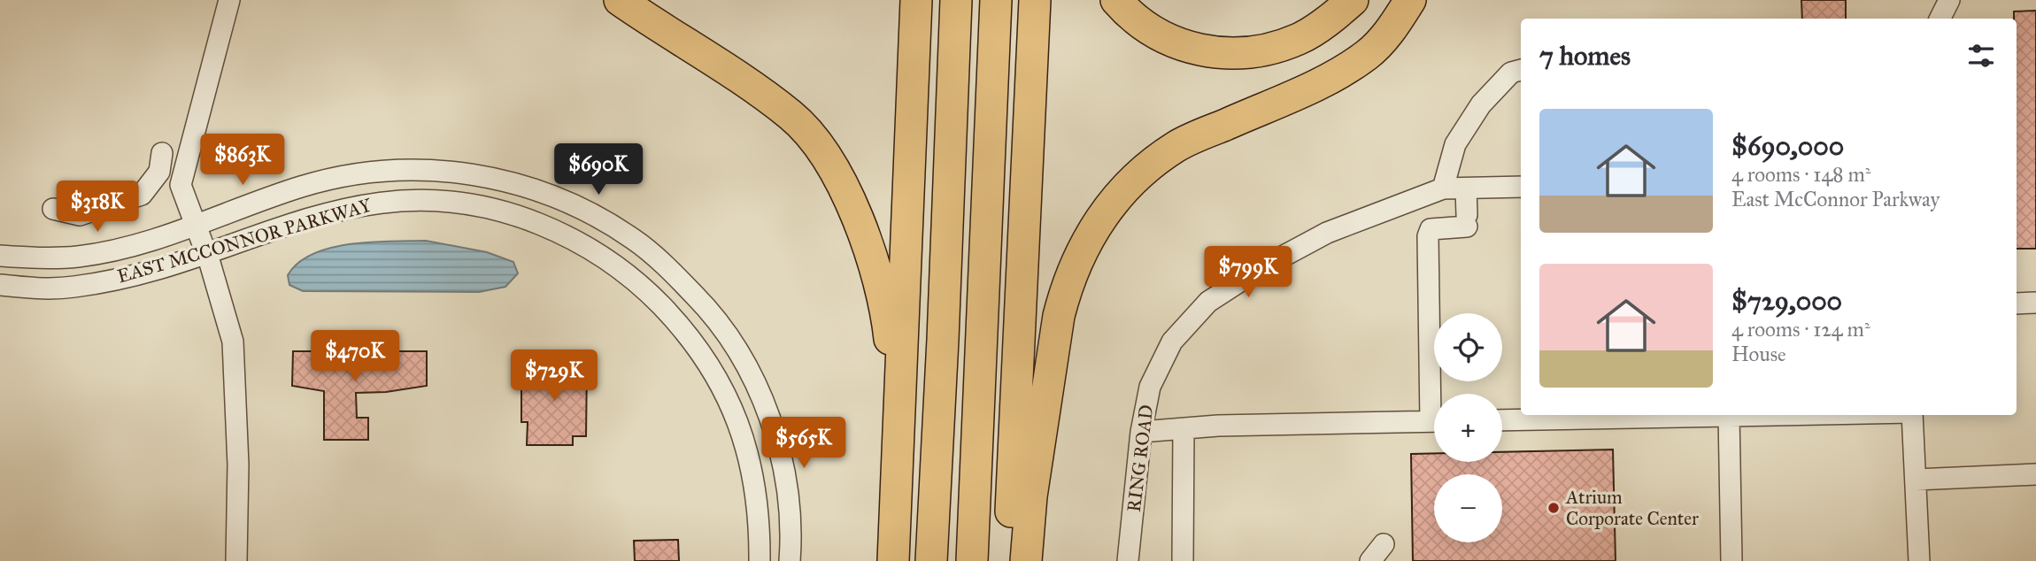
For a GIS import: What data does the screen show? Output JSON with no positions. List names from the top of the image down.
{
  "streets": {
    "street": ["EAST MCCONNOR PARKWAY", "RING ROAD"]
  },
  "places": ["Atrium Corporate Center"],
  "page": {
    "heading": "7 homes",
    "list": [
      {
        "name": "$690,000",
        "note": "4 rooms · 148 m² · East McConnor Parkway"
      },
      {
        "name": "$729,000",
        "note": "4 rooms · 124 m² · House"
      }
    ],
    "price": [
      "$863K",
      "$690K",
      "$318K",
      "$799K",
      "$470K",
      "$729K",
      "$565K"
    ],
    "map_buttons": ["+", "−"]
  }
}
